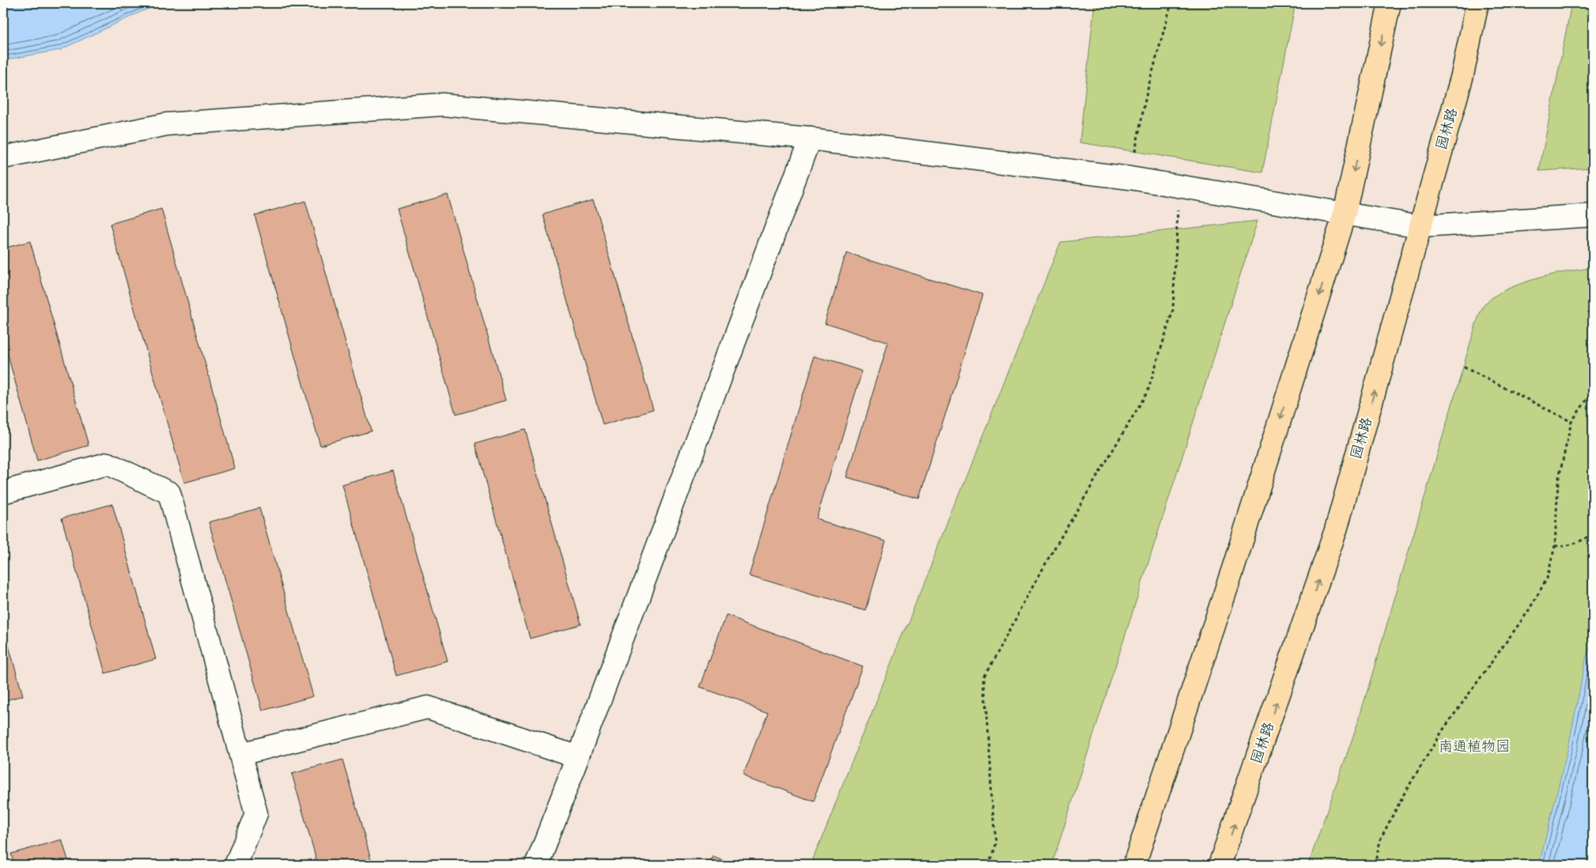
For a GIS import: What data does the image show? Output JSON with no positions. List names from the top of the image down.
{
  "streets": {
    "main road": ["园林路"]
  },
  "parks": ["南通植物园"]
}
